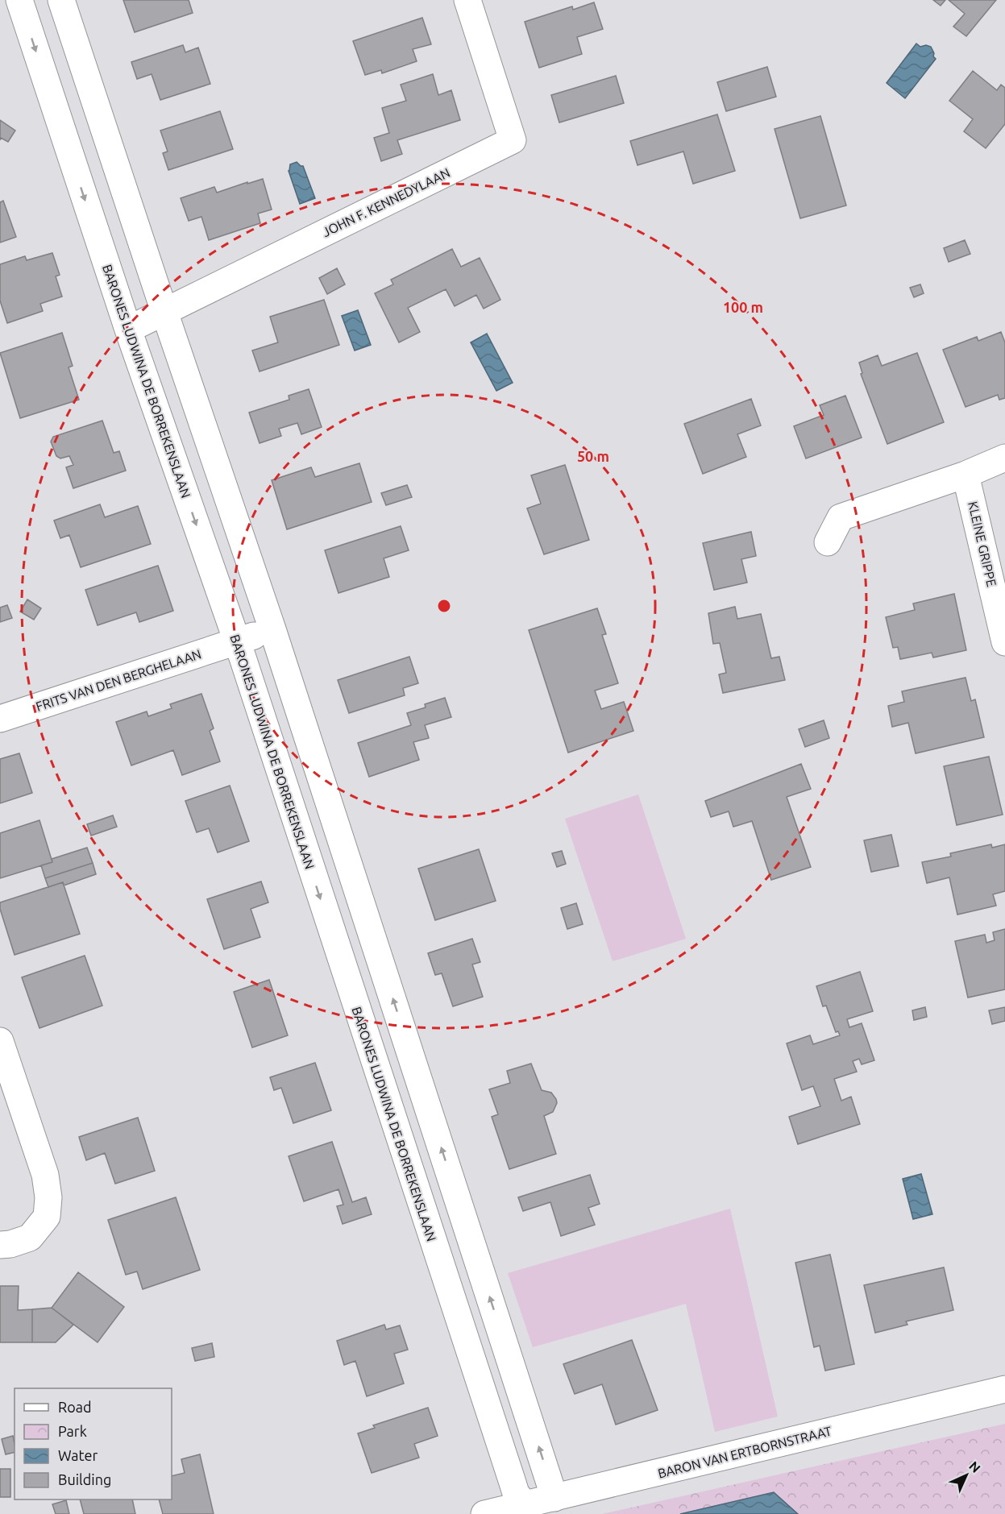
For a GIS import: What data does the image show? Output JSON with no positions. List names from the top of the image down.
{
  "streets": {
    "street": [
      "JOHN F. KENNEDYLAAN",
      "BARONES LUDWINA DE BORREKENSLAAN",
      "KLEINE GRIPPE",
      "FRITS VAN DEN BERGHELAAN",
      "BARON VAN ERTBORNSTRAAT"
    ]
  },
  "crossings": [
    ["JOHN F. KENNEDYLAAN", "BARONES LUDWINA DE BORREKENSLAAN"],
    ["BARONES LUDWINA DE BORREKENSLAAN", "FRITS VAN DEN BERGHELAAN"],
    ["BARONES LUDWINA DE BORREKENSLAAN", "BARON VAN ERTBORNSTRAAT"]
  ],
  "legend": [
    "Road",
    "Park",
    "Water",
    "Building"
  ],
  "north": "top right",
  "rings": ["100 m", "50 m"]
}
